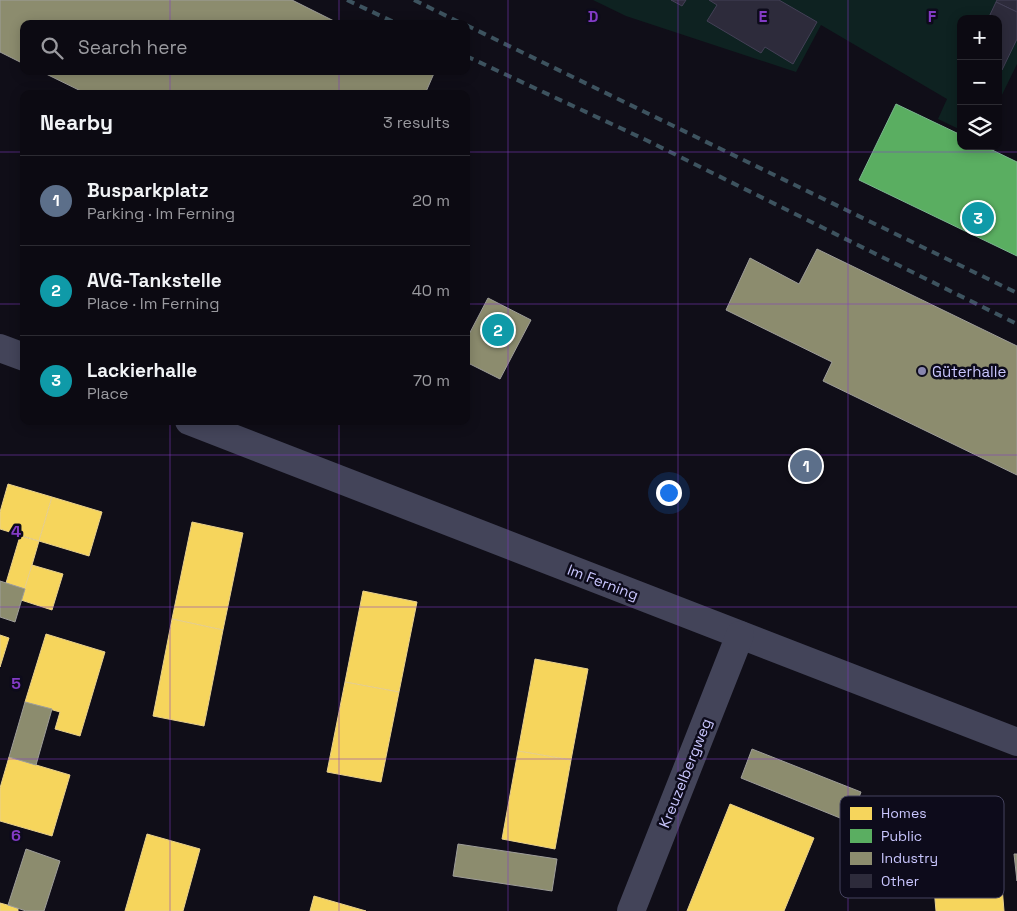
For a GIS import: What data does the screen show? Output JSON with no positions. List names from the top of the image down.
{
  "streets": {
    "street": ["Im Ferning", "Kreuzelbergweg"]
  },
  "crossings": [
    ["Im Ferning", "Kreuzelbergweg"]
  ],
  "places": ["Güterhalle"],
  "legend": [
    "Homes",
    "Public",
    "Industry",
    "Other"
  ],
  "page": {
    "map_buttons": ["+", "−"],
    "search": "Search here",
    "heading": ["Nearby", "3 results"],
    "list": [
      {
        "mark": "1",
        "name": "Busparkplatz",
        "note": "Parking · Im Ferning",
        "value": "20 m"
      },
      {
        "mark": "2",
        "name": "AVG-Tankstelle",
        "note": "Place · Im Ferning",
        "value": "40 m"
      },
      {
        "mark": "3",
        "name": "Lackierhalle",
        "note": "Place",
        "value": "70 m"
      }
    ],
    "pins": ["3", "2", "1"]
  },
  "grid": {
    "columns": ["D", "E", "F"],
    "rows": ["4", "5", "6"]
  }
}
